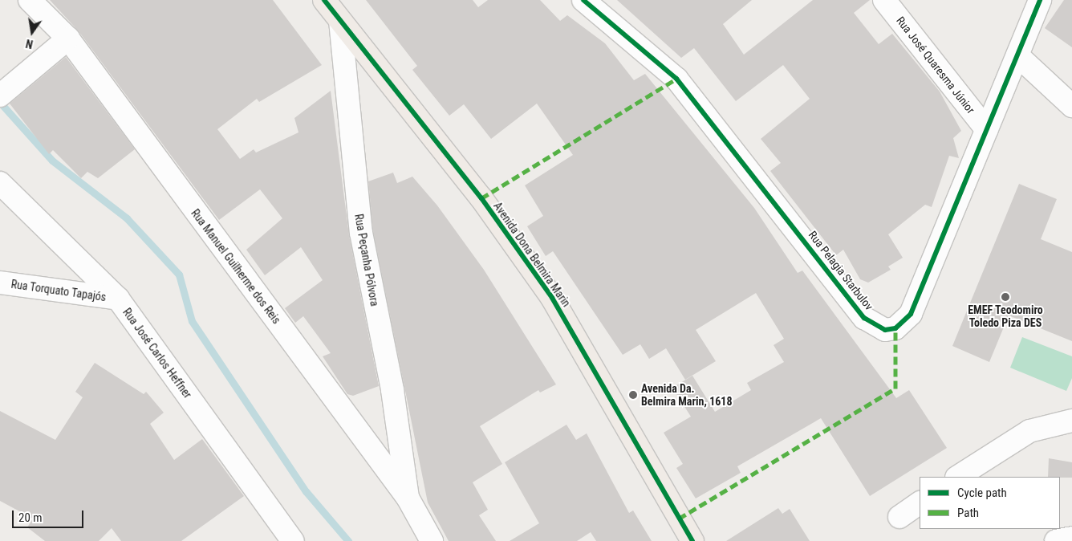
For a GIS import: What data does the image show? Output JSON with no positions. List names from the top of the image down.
{
  "streets": {
    "main road": ["Avenida Dona Belmira Marin"],
    "street": [
      "Rua José Quaresma Júnior",
      "Rua Peçanha Pólvora",
      "Rua Manuel Guilherme dos Reis",
      "Rua Pelagia Starbulov",
      "Rua Torquato Tapajós",
      "Rua José Carlos Heffner"
    ]
  },
  "crossings": [
    ["Rua José Quaresma Júnior", "Rua Pelagia Starbulov"],
    ["Avenida Dona Belmira Marin", "Rua Peçanha Pólvora"],
    ["Rua Peçanha Pólvora", "Rua Manuel Guilherme dos Reis"],
    ["Rua Torquato Tapajós", "Rua José Carlos Heffner"]
  ],
  "places": ["EMEF Teodomiro Toledo Piza DES", "Avenida Da. Belmira Marin, 1618"],
  "legend": ["Cycle path", "Path"],
  "scale_bar": "20 m",
  "north": "bottom"
}
